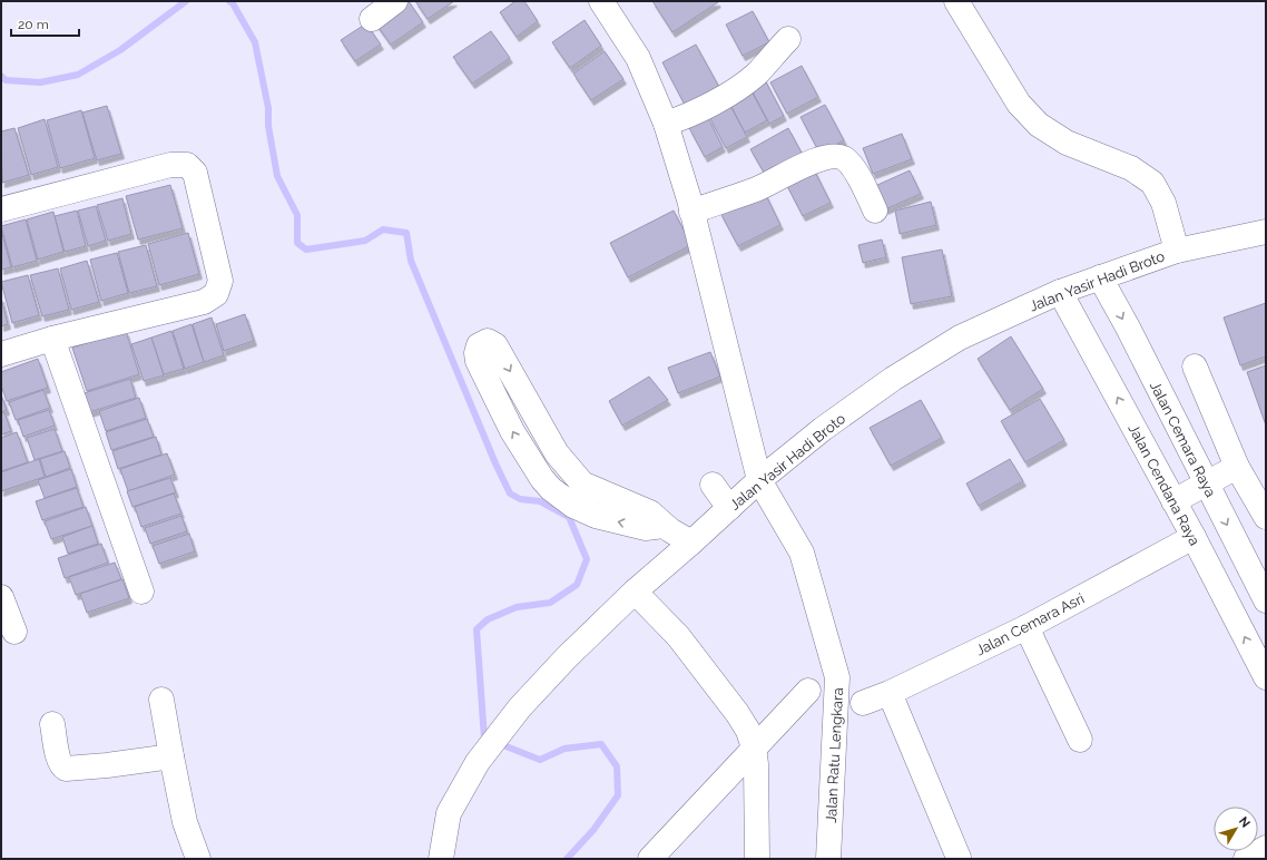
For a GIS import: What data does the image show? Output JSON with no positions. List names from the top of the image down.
{
  "streets": {
    "street": [
      "Jalan Yasir Hadi Broto",
      "Jalan Cemara Raya",
      "Jalan Cendana Raya",
      "Jalan Cemara Asri",
      "Jalan Ratu Lengkara"
    ]
  },
  "crossings": [
    ["Jalan Yasir Hadi Broto", "Jalan Cemara Raya"],
    ["Jalan Yasir Hadi Broto", "Jalan Cendana Raya"],
    ["Jalan Yasir Hadi Broto", "Jalan Ratu Lengkara"],
    ["Jalan Cendana Raya", "Jalan Cemara Asri"]
  ],
  "scale_bar": "20 m",
  "north": "top right"
}
